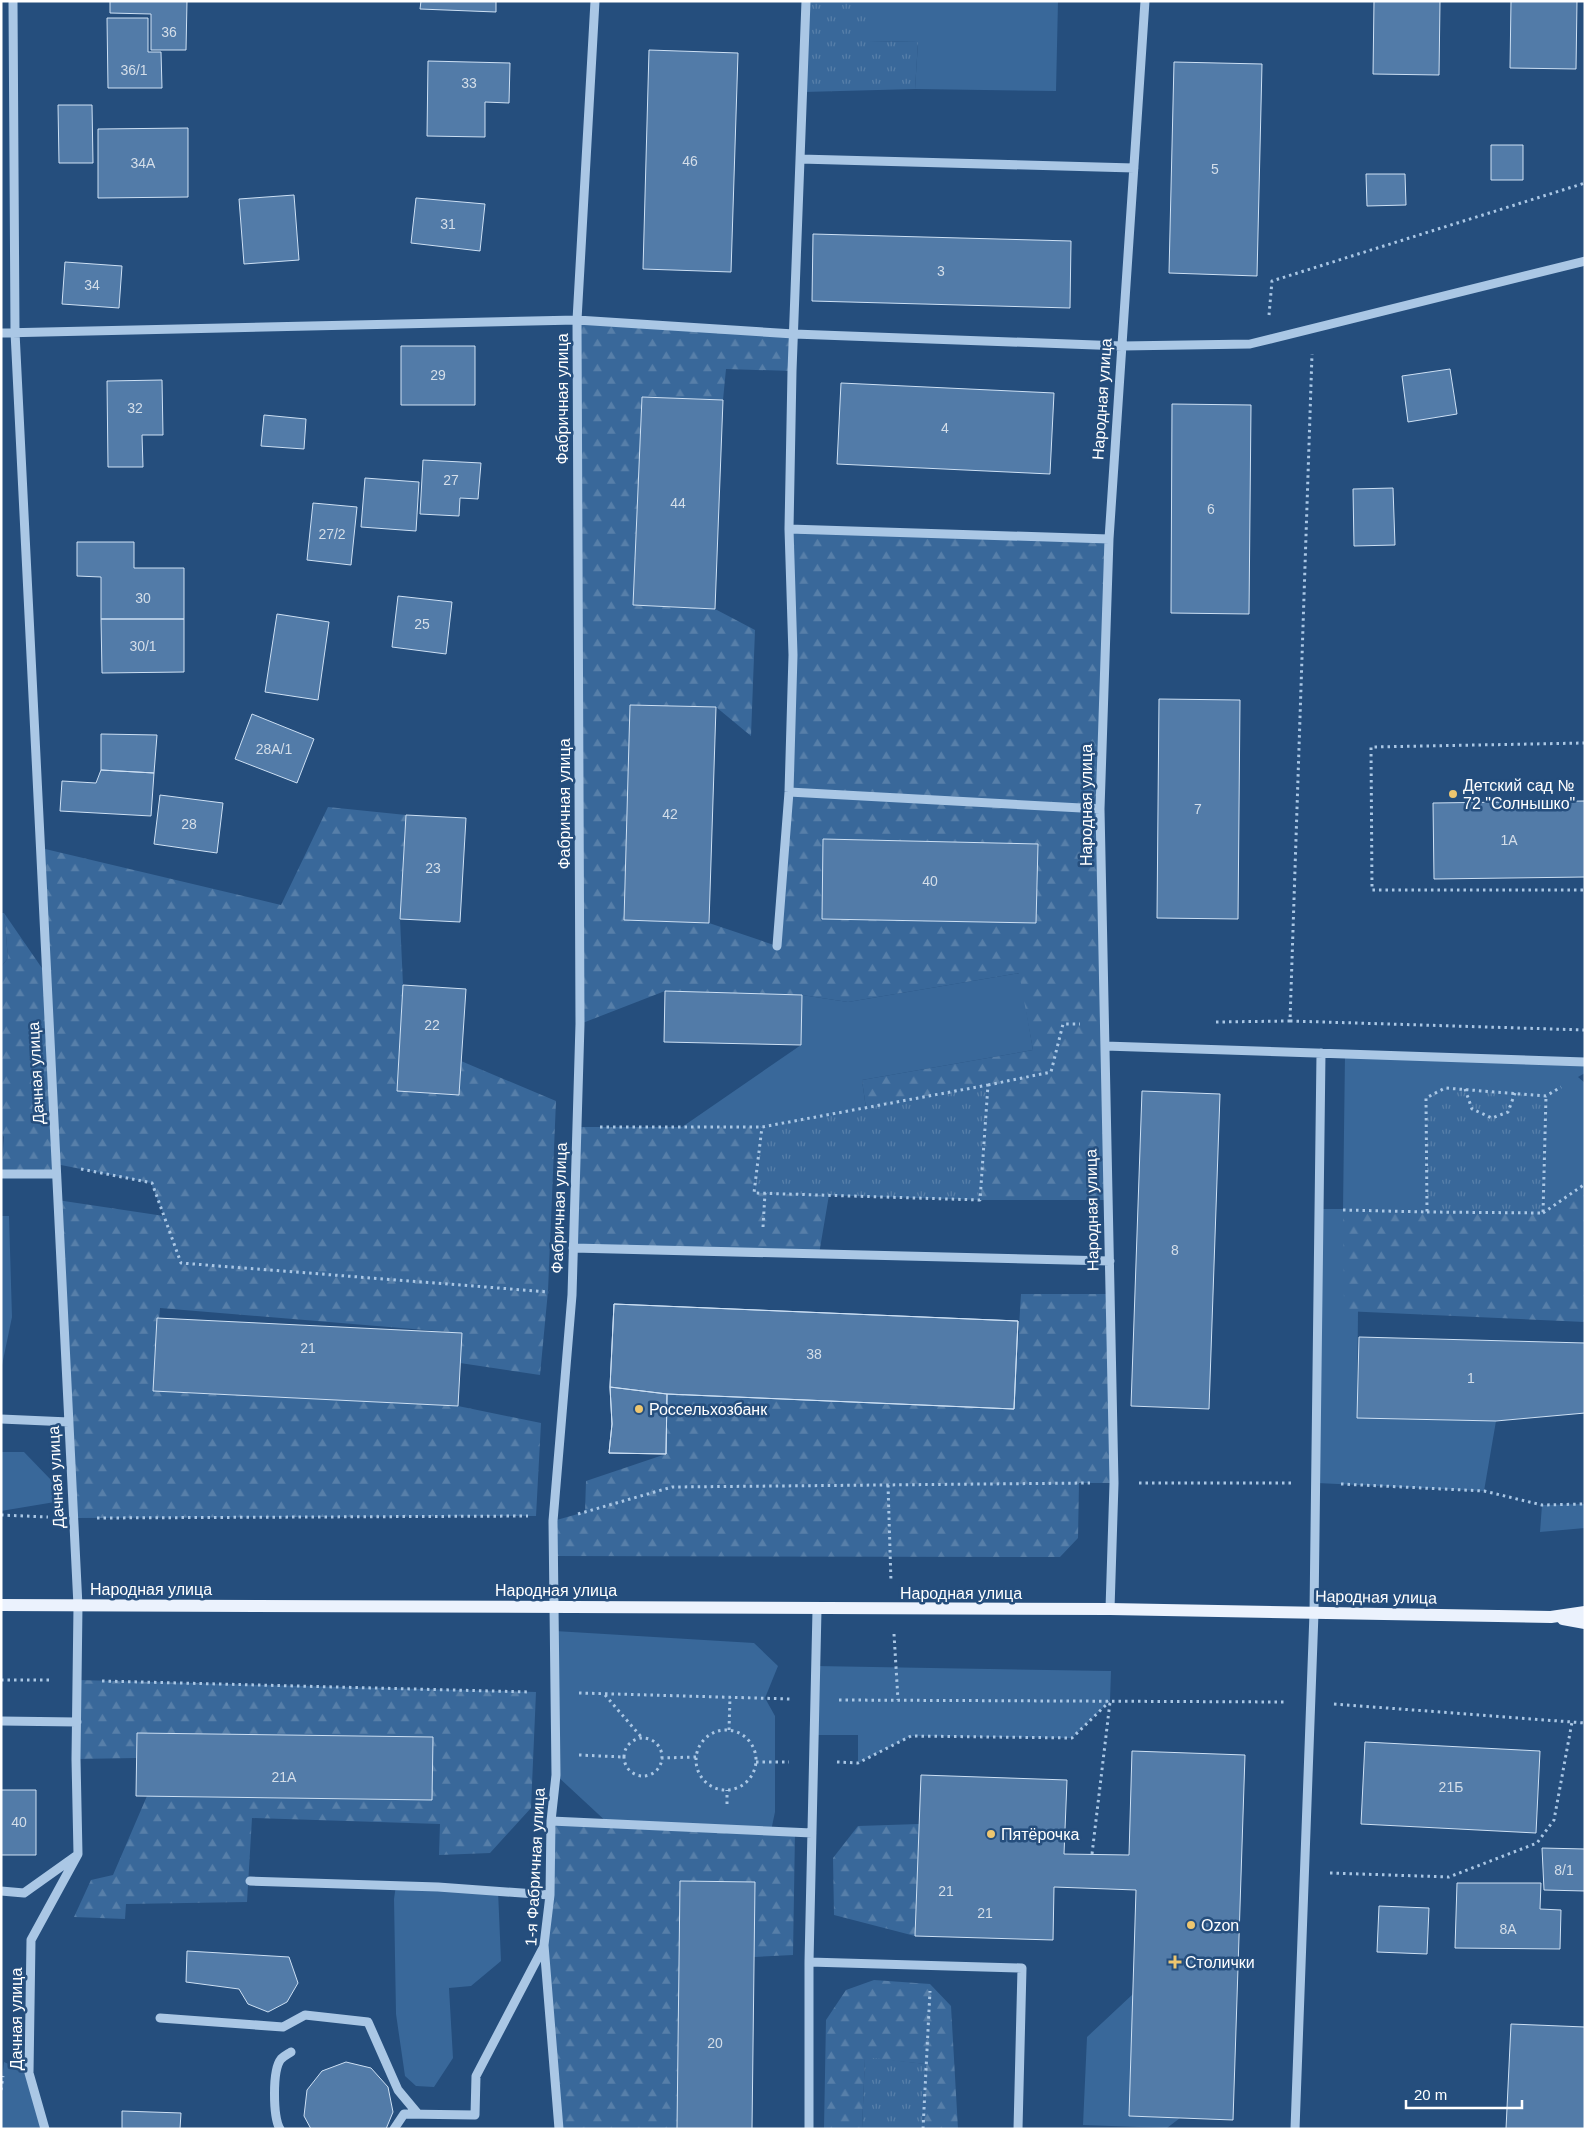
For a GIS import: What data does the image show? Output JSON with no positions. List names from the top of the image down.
{
  "streets": {
    "main road": ["Народная улица"],
    "street": ["Фабричная улица", "Дачная улица", "1-я Фабричная улица"]
  },
  "crossings": [
    ["Фабричная улица", "Народная улица"],
    ["Фабричная улица", "1-я Фабричная улица"],
    ["Народная улица", "Дачная улица"],
    ["Народная улица", "1-я Фабричная улица"]
  ],
  "places": {
    "other": [
      "Детский сад № 72 \"Солнышко\"",
      "Россельхозбанк",
      "Пятёрочка",
      "Ozon"
    ],
    "health": ["Столички"]
  },
  "house_numbers": [
    "36",
    "36/1",
    "33",
    "46",
    "34А",
    "5",
    "31",
    "3",
    "34",
    "29",
    "32",
    "4",
    "27",
    "44",
    "6",
    "27/2",
    "30",
    "25",
    "30/1",
    "28А/1",
    "7",
    "42",
    "28",
    "1А",
    "23",
    "40",
    "22",
    "8",
    "21",
    "38",
    "1",
    "21А",
    "21Б",
    "40",
    "8/1",
    "21",
    "21",
    "8А",
    "20"
  ],
  "scale_bar": "20 m"
}
